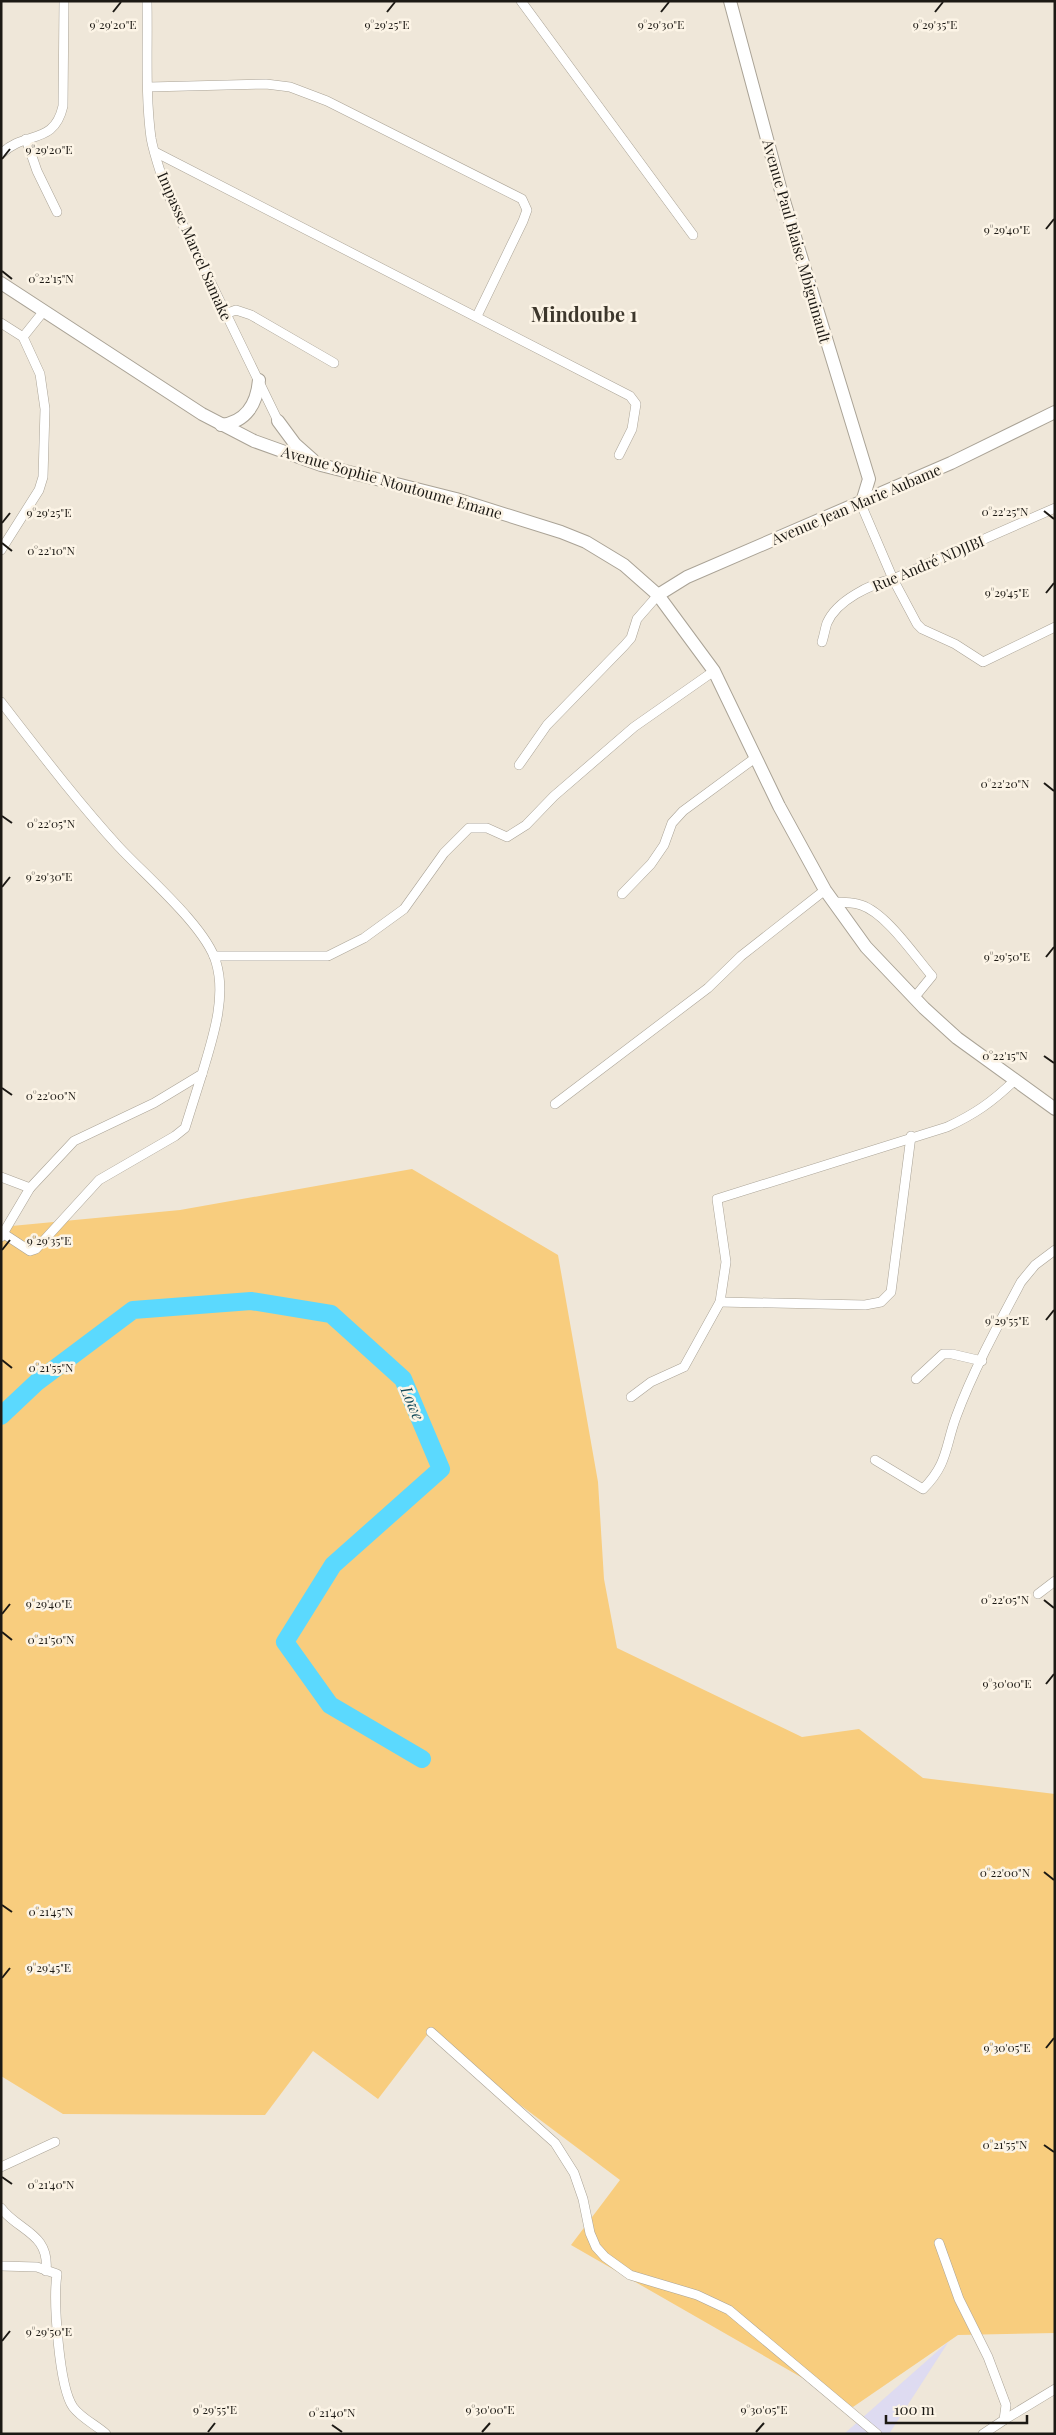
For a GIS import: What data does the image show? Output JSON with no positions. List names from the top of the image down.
{
  "streets": {
    "street": [
      "Avenue Paul Blaise Mbiguinault",
      "Impasse Marcel Samake",
      "Avenue Sophie Ntoutoume Emane",
      "Avenue Jean Marie Aubame",
      "Rue André NDJIBI"
    ]
  },
  "crossings": [
    ["Avenue Sophie Ntoutoume Emane", "Avenue Jean Marie Aubame"]
  ],
  "districts": ["Mindoube 1"],
  "water": ["Lowe"],
  "scale_bar": "100 m",
  "coordinates": [
    "9°29'20\"E",
    "9°29'25\"E",
    "9°29'30\"E",
    "9°29'35\"E",
    "9°29'40\"E",
    "0°22'15\"N",
    "0°22'25\"N",
    "0°22'10\"N",
    "9°29'45\"E",
    "0°22'20\"N",
    "0°22'05\"N",
    "9°29'50\"E",
    "0°22'00\"N",
    "9°29'55\"E",
    "0°21'55\"N",
    "0°21'50\"N",
    "9°30'00\"E",
    "0°21'45\"N",
    "9°30'05\"E",
    "0°21'40\"N"
  ]
}
